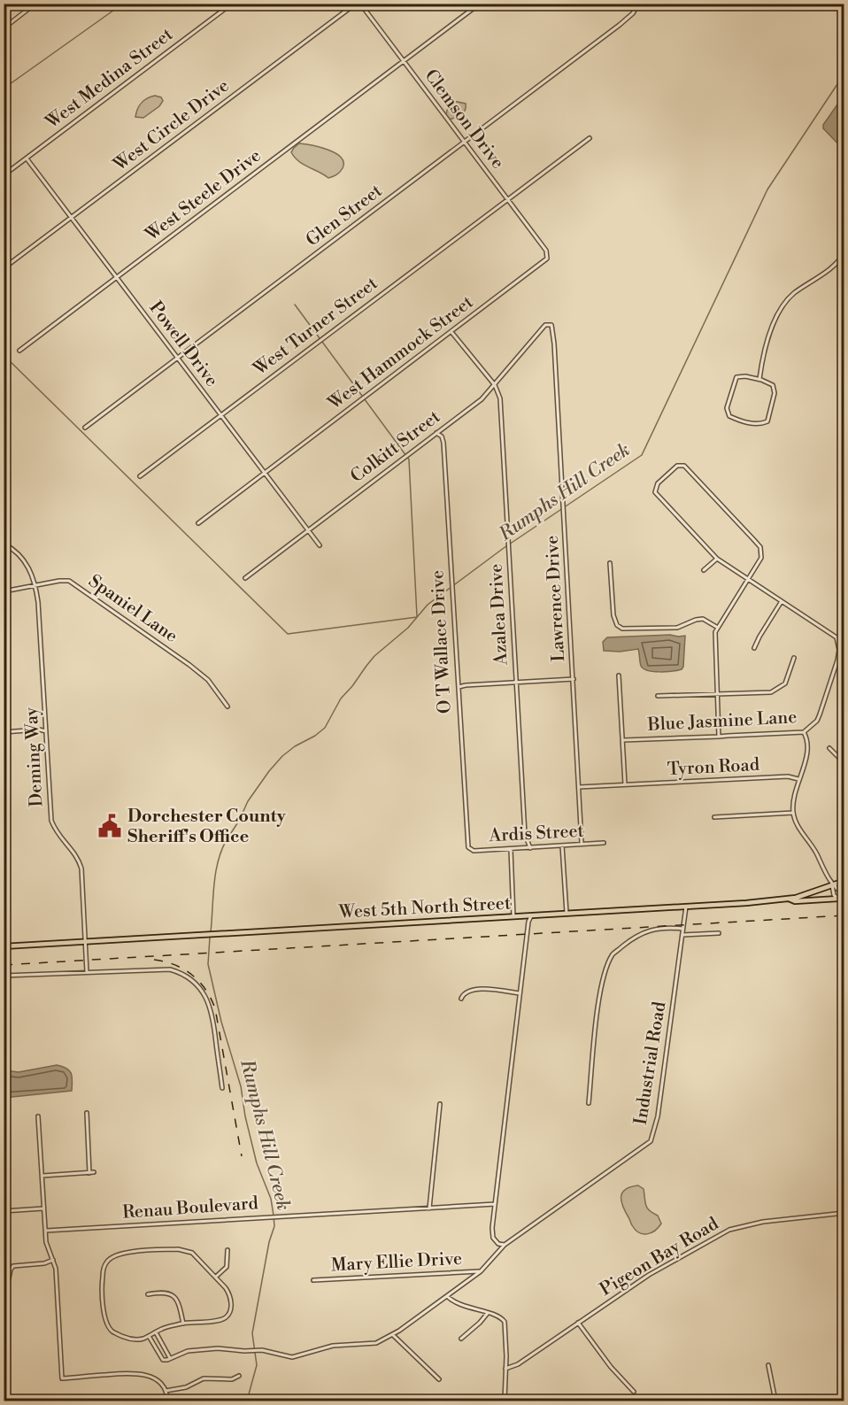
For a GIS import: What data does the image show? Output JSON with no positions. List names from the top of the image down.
{
  "streets": {
    "main road": ["West 5th North Street"],
    "street": [
      "West Medina Street",
      "Clemson Drive",
      "West Circle Drive",
      "West Steele Drive",
      "Glen Street",
      "West Turner Street",
      "Powell Drive",
      "West Hammock Street",
      "Colkitt Street",
      "Lawrence Drive",
      "Spaniel Lane",
      "Azalea Drive",
      "O T Wallace Drive",
      "Blue Jasmine Lane",
      "Deming Way",
      "Tyron Road",
      "Ardis Street",
      "Industrial Road",
      "Renau Boulevard",
      "Pigeon Bay Road",
      "Mary Ellie Drive"
    ]
  },
  "crossings": [
    ["West Medina Street", "Powell Drive"],
    ["Clemson Drive", "West Steele Drive"],
    ["Clemson Drive", "Glen Street"],
    ["Clemson Drive", "West Turner Street"],
    ["Clemson Drive", "West Hammock Street"],
    ["West Circle Drive", "Powell Drive"],
    ["West Steele Drive", "Powell Drive"],
    ["Glen Street", "Powell Drive"],
    ["West Turner Street", "Powell Drive"],
    ["Powell Drive", "West Hammock Street"],
    ["Powell Drive", "Colkitt Street"],
    ["West Hammock Street", "Azalea Drive"],
    ["Colkitt Street", "Lawrence Drive"],
    ["Colkitt Street", "Azalea Drive"],
    ["Colkitt Street", "O T Wallace Drive"],
    ["Lawrence Drive", "Tyron Road"],
    ["Lawrence Drive", "Ardis Street"],
    ["Spaniel Lane", "Deming Way"],
    ["Azalea Drive", "Ardis Street"],
    ["O T Wallace Drive", "Ardis Street"],
    ["Deming Way", "West 5th North Street"],
    ["West 5th North Street", "Industrial Road"],
    ["Industrial Road", "Mary Ellie Drive"]
  ],
  "water": ["Rumphs Hill Creek"],
  "places": {
    "public building": ["Dorchester County Sheriff's Office"]
  }
}
